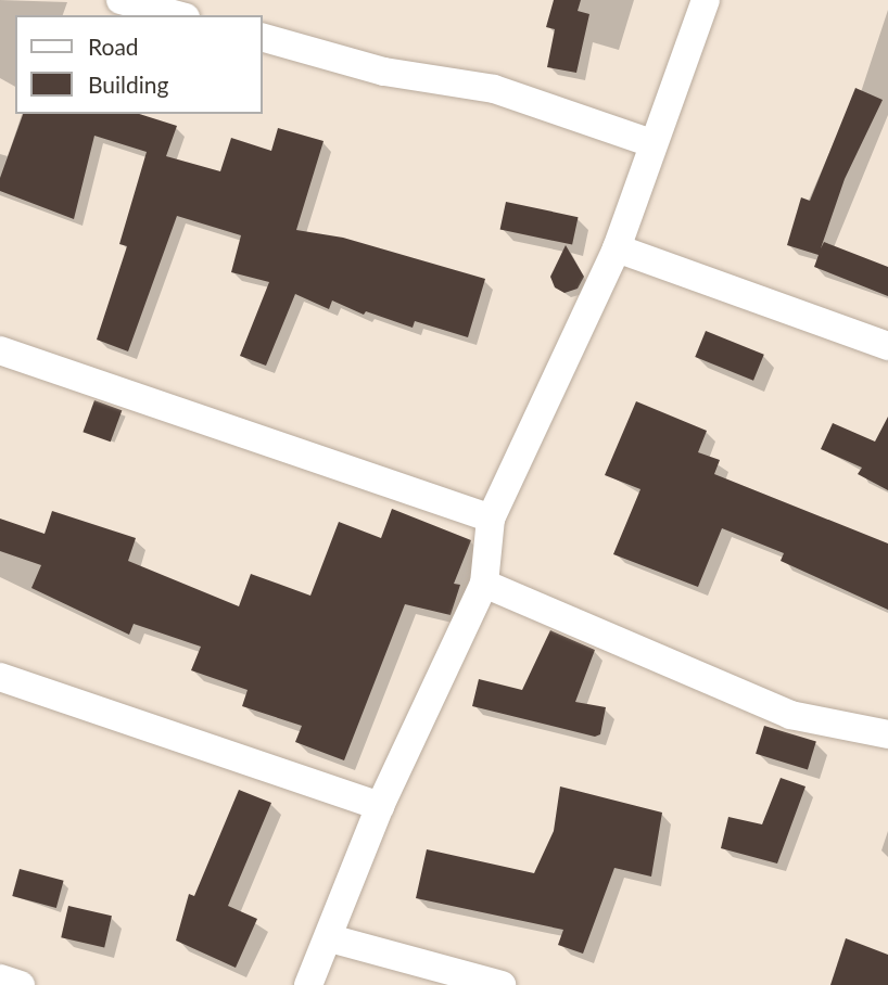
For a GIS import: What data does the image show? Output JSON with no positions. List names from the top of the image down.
{
  "legend": ["Road", "Building"]
}
